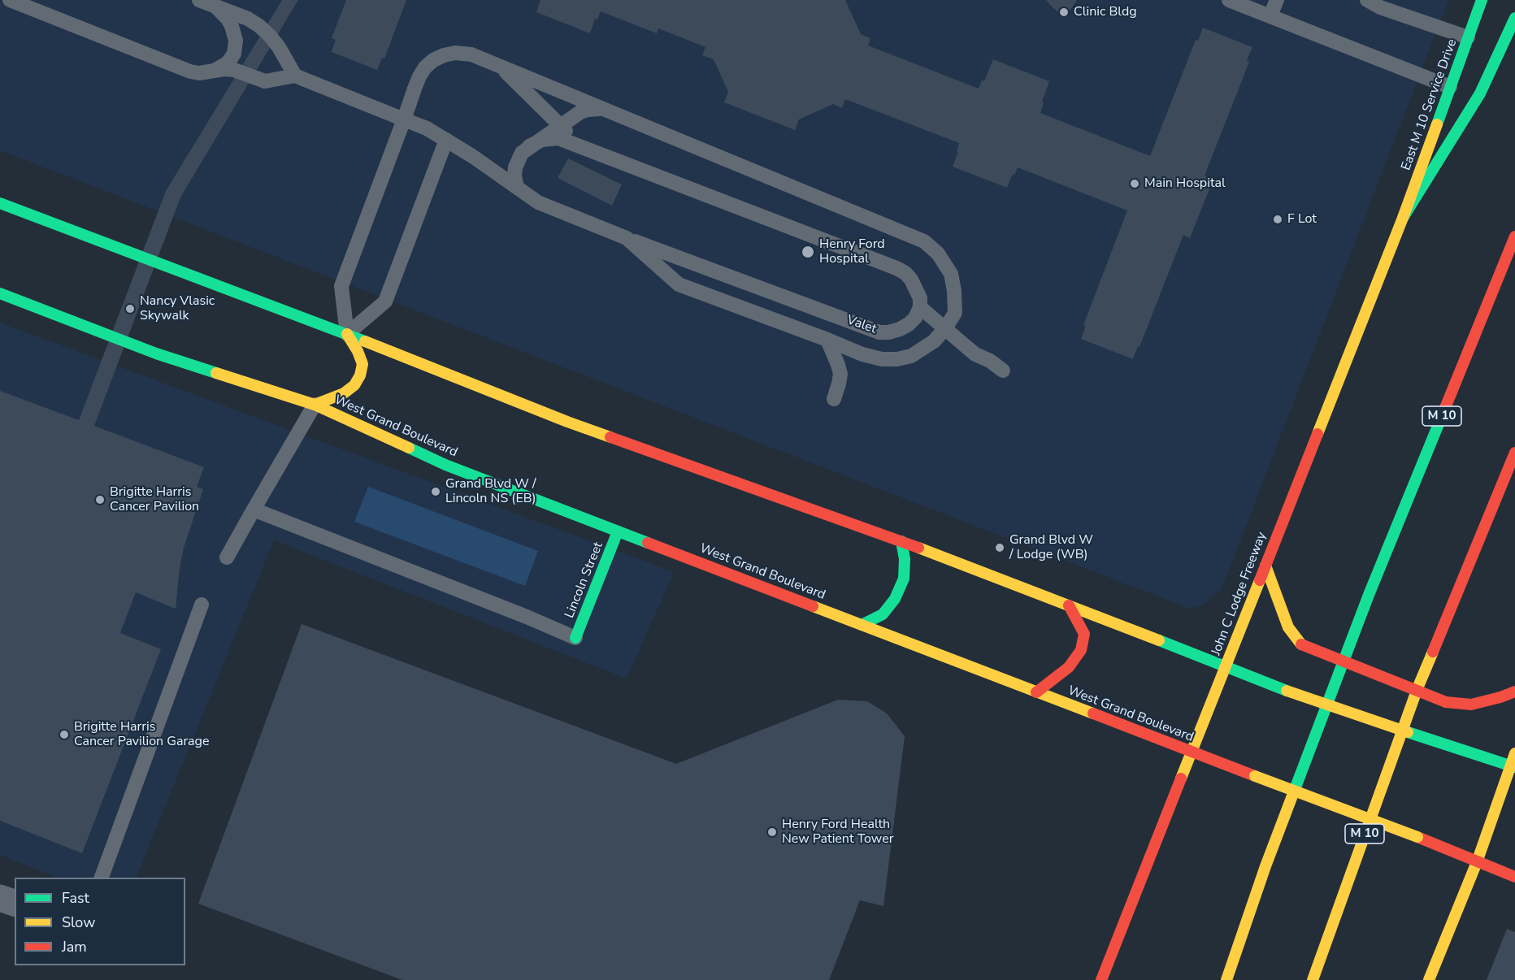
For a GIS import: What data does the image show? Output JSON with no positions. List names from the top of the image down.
{
  "streets": {
    "main road": [
      "East M 10 Service Drive",
      "M 10",
      "West Grand Boulevard",
      "Lincoln Street",
      "John C Lodge Freeway"
    ],
    "lane": ["Valet"]
  },
  "crossings": [
    ["East M 10 Service Drive", "John C Lodge Freeway"],
    ["West Grand Boulevard", "Lincoln Street"],
    ["West Grand Boulevard", "John C Lodge Freeway"]
  ],
  "places": [
    "Clinic Bldg",
    "Main Hospital",
    "F Lot",
    "Henry Ford Hospital",
    "Nancy Vlasic Skywalk",
    "Grand Blvd W / Lincoln NS (EB)",
    "Brigitte Harris Cancer Pavilion",
    "Grand Blvd W / Lodge (WB)",
    "Brigitte Harris Cancer Pavilion Garage",
    "Henry Ford Health New Patient Tower"
  ],
  "legend": ["Fast", "Slow", "Jam"]
}
